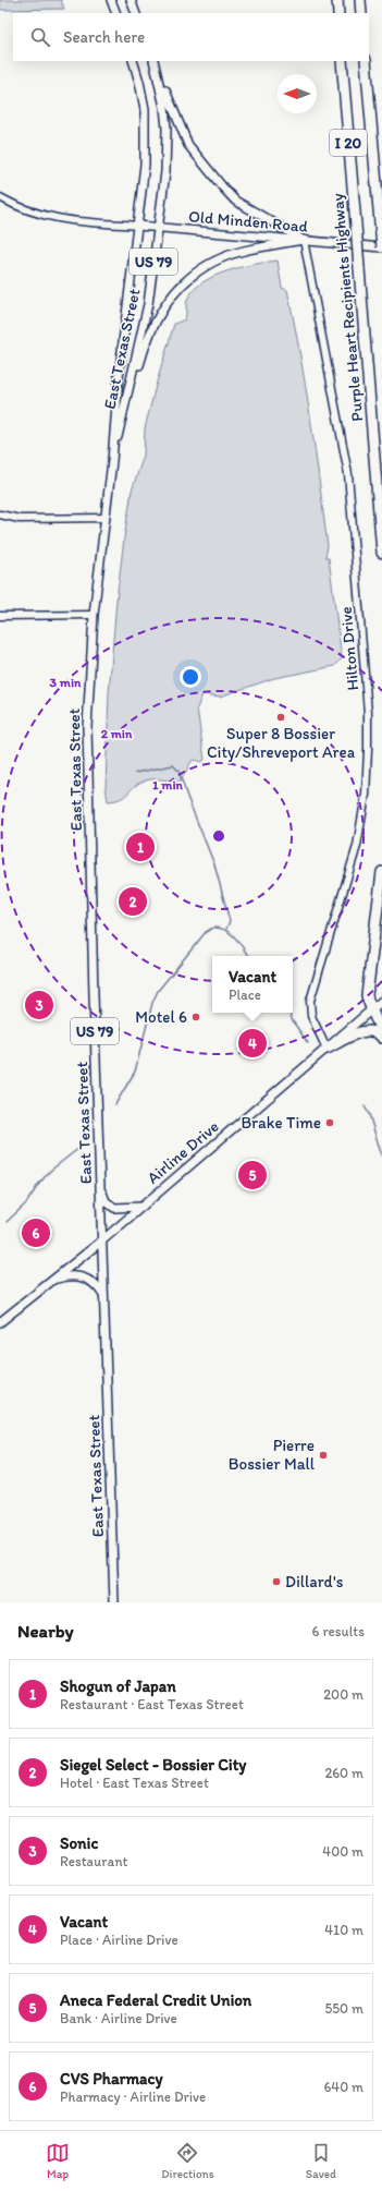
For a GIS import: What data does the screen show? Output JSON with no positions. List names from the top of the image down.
{
  "streets": {
    "highway": ["I 20", "Purple Heart Recipients Highway"],
    "main road": [
      "Old Minden Road",
      "US 79",
      "East Texas Street",
      "Airline Drive"
    ],
    "street": ["Hilton Drive"]
  },
  "crossings": [
    ["I 20", "Old Minden Road"],
    ["Old Minden Road", "East Texas Street"],
    ["Old Minden Road", "Hilton Drive"],
    ["East Texas Street", "Airline Drive"],
    ["Hilton Drive", "Airline Drive"]
  ],
  "places": [
    "Super 8 Bossier City/Shreveport Area",
    "Motel 6",
    "Brake Time",
    "Pierre Bossier Mall",
    "Dillard's"
  ],
  "north": "left",
  "page": {
    "search": "Search here",
    "pins": [
      "1",
      "2",
      "3",
      "4",
      "5",
      "6"
    ],
    "popup": ["Vacant", "Place"],
    "heading": ["Nearby", "6 results"],
    "list": [
      {
        "mark": "1",
        "name": "Shogun of Japan",
        "note": "Restaurant · East Texas Street",
        "value": "200 m"
      },
      {
        "mark": "2",
        "name": "Siegel Select - Bossier City",
        "note": "Hotel · East Texas Street",
        "value": "260 m"
      },
      {
        "mark": "3",
        "name": "Sonic",
        "note": "Restaurant",
        "value": "400 m"
      },
      {
        "mark": "4",
        "name": "Vacant",
        "note": "Place · Airline Drive",
        "value": "410 m"
      },
      {
        "mark": "5",
        "name": "Aneca Federal Credit Union",
        "note": "Bank · Airline Drive",
        "value": "550 m"
      },
      {
        "mark": "6",
        "name": "CVS Pharmacy",
        "note": "Pharmacy · Airline Drive",
        "value": "640 m"
      }
    ],
    "nav": ["Map", "Directions", "Saved"]
  },
  "rings": ["3 min", "2 min", "1 min"]
}
